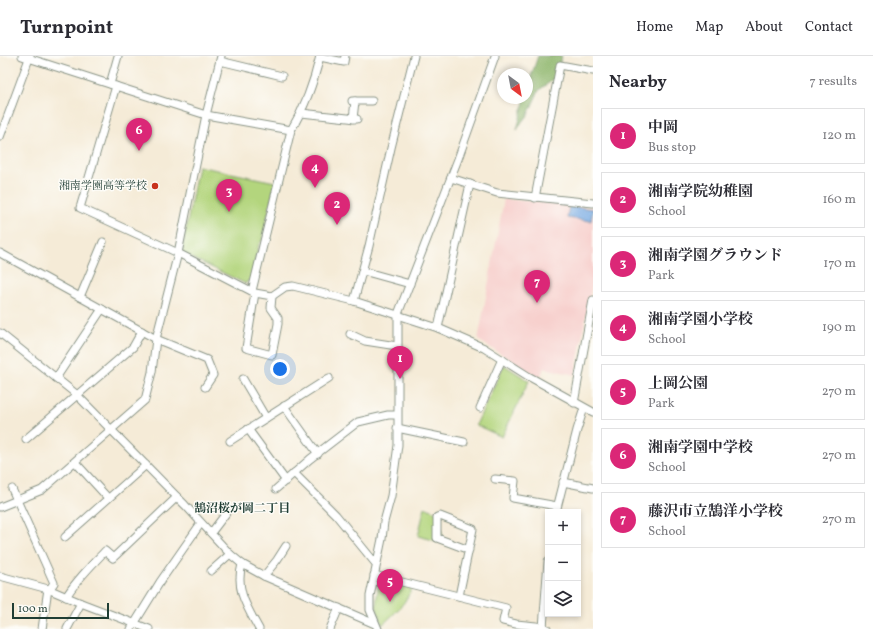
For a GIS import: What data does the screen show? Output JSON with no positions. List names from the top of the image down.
{
  "districts": ["鵠沼桜が岡二丁目"],
  "places": ["湘南学園高等学校"],
  "scale_bar": "100 m",
  "north": "bottom right",
  "page": {
    "header": "Turnpoint",
    "nav": [
      "Home",
      "Map",
      "About",
      "Contact"
    ],
    "heading": ["Nearby", "7 results"],
    "list": [
      {
        "mark": "1",
        "name": "中岡",
        "note": "Bus stop",
        "value": "120 m"
      },
      {
        "mark": "2",
        "name": "湘南学院幼稚園",
        "note": "School",
        "value": "160 m"
      },
      {
        "mark": "3",
        "name": "湘南学園グラウンド",
        "note": "Park",
        "value": "170 m"
      },
      {
        "mark": "4",
        "name": "湘南学園小学校",
        "note": "School",
        "value": "190 m"
      },
      {
        "mark": "5",
        "name": "上岡公園",
        "note": "Park",
        "value": "270 m"
      },
      {
        "mark": "6",
        "name": "湘南学園中学校",
        "note": "School",
        "value": "270 m"
      },
      {
        "mark": "7",
        "name": "藤沢市立鵠洋小学校",
        "note": "School",
        "value": "270 m"
      }
    ],
    "pins": [
      "6",
      "4",
      "3",
      "2",
      "7",
      "1",
      "5"
    ],
    "map_buttons": ["+", "−"],
    "scale": "100 m"
  }
}
